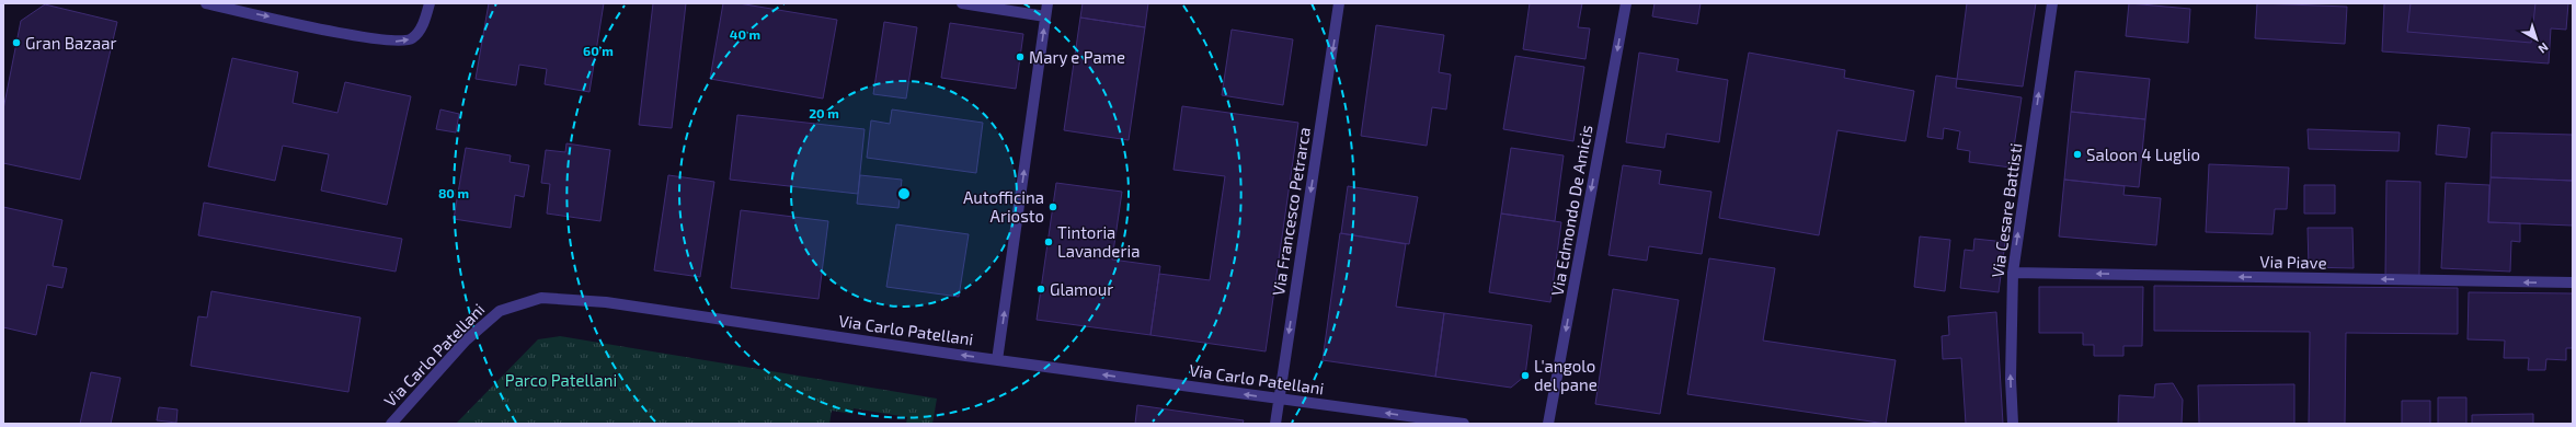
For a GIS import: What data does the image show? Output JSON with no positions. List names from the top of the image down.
{
  "streets": {
    "street": [
      "Via Edmondo De Amicis",
      "Via Cesare Battisti",
      "Via Francesco Petrarca",
      "Via Piave",
      "Via Carlo Patellani"
    ]
  },
  "crossings": [
    ["Via Cesare Battisti", "Via Piave"],
    ["Via Francesco Petrarca", "Via Carlo Patellani"]
  ],
  "one_way": [
    "Via Edmondo De Amicis",
    "Via Cesare Battisti",
    "Via Francesco Petrarca",
    "Via Piave",
    "Via Carlo Patellani"
  ],
  "parks": ["Parco Patellani"],
  "places": [
    "Gran Bazaar",
    "Mary e Pame",
    "Saloon 4 Luglio",
    "Autofficina Ariosto",
    "Tintoria Lavanderia",
    "Glamour",
    "L'angolo del pane"
  ],
  "north": "bottom right",
  "rings": [
    "40 m",
    "60 m",
    "20 m",
    "80 m"
  ]
}
